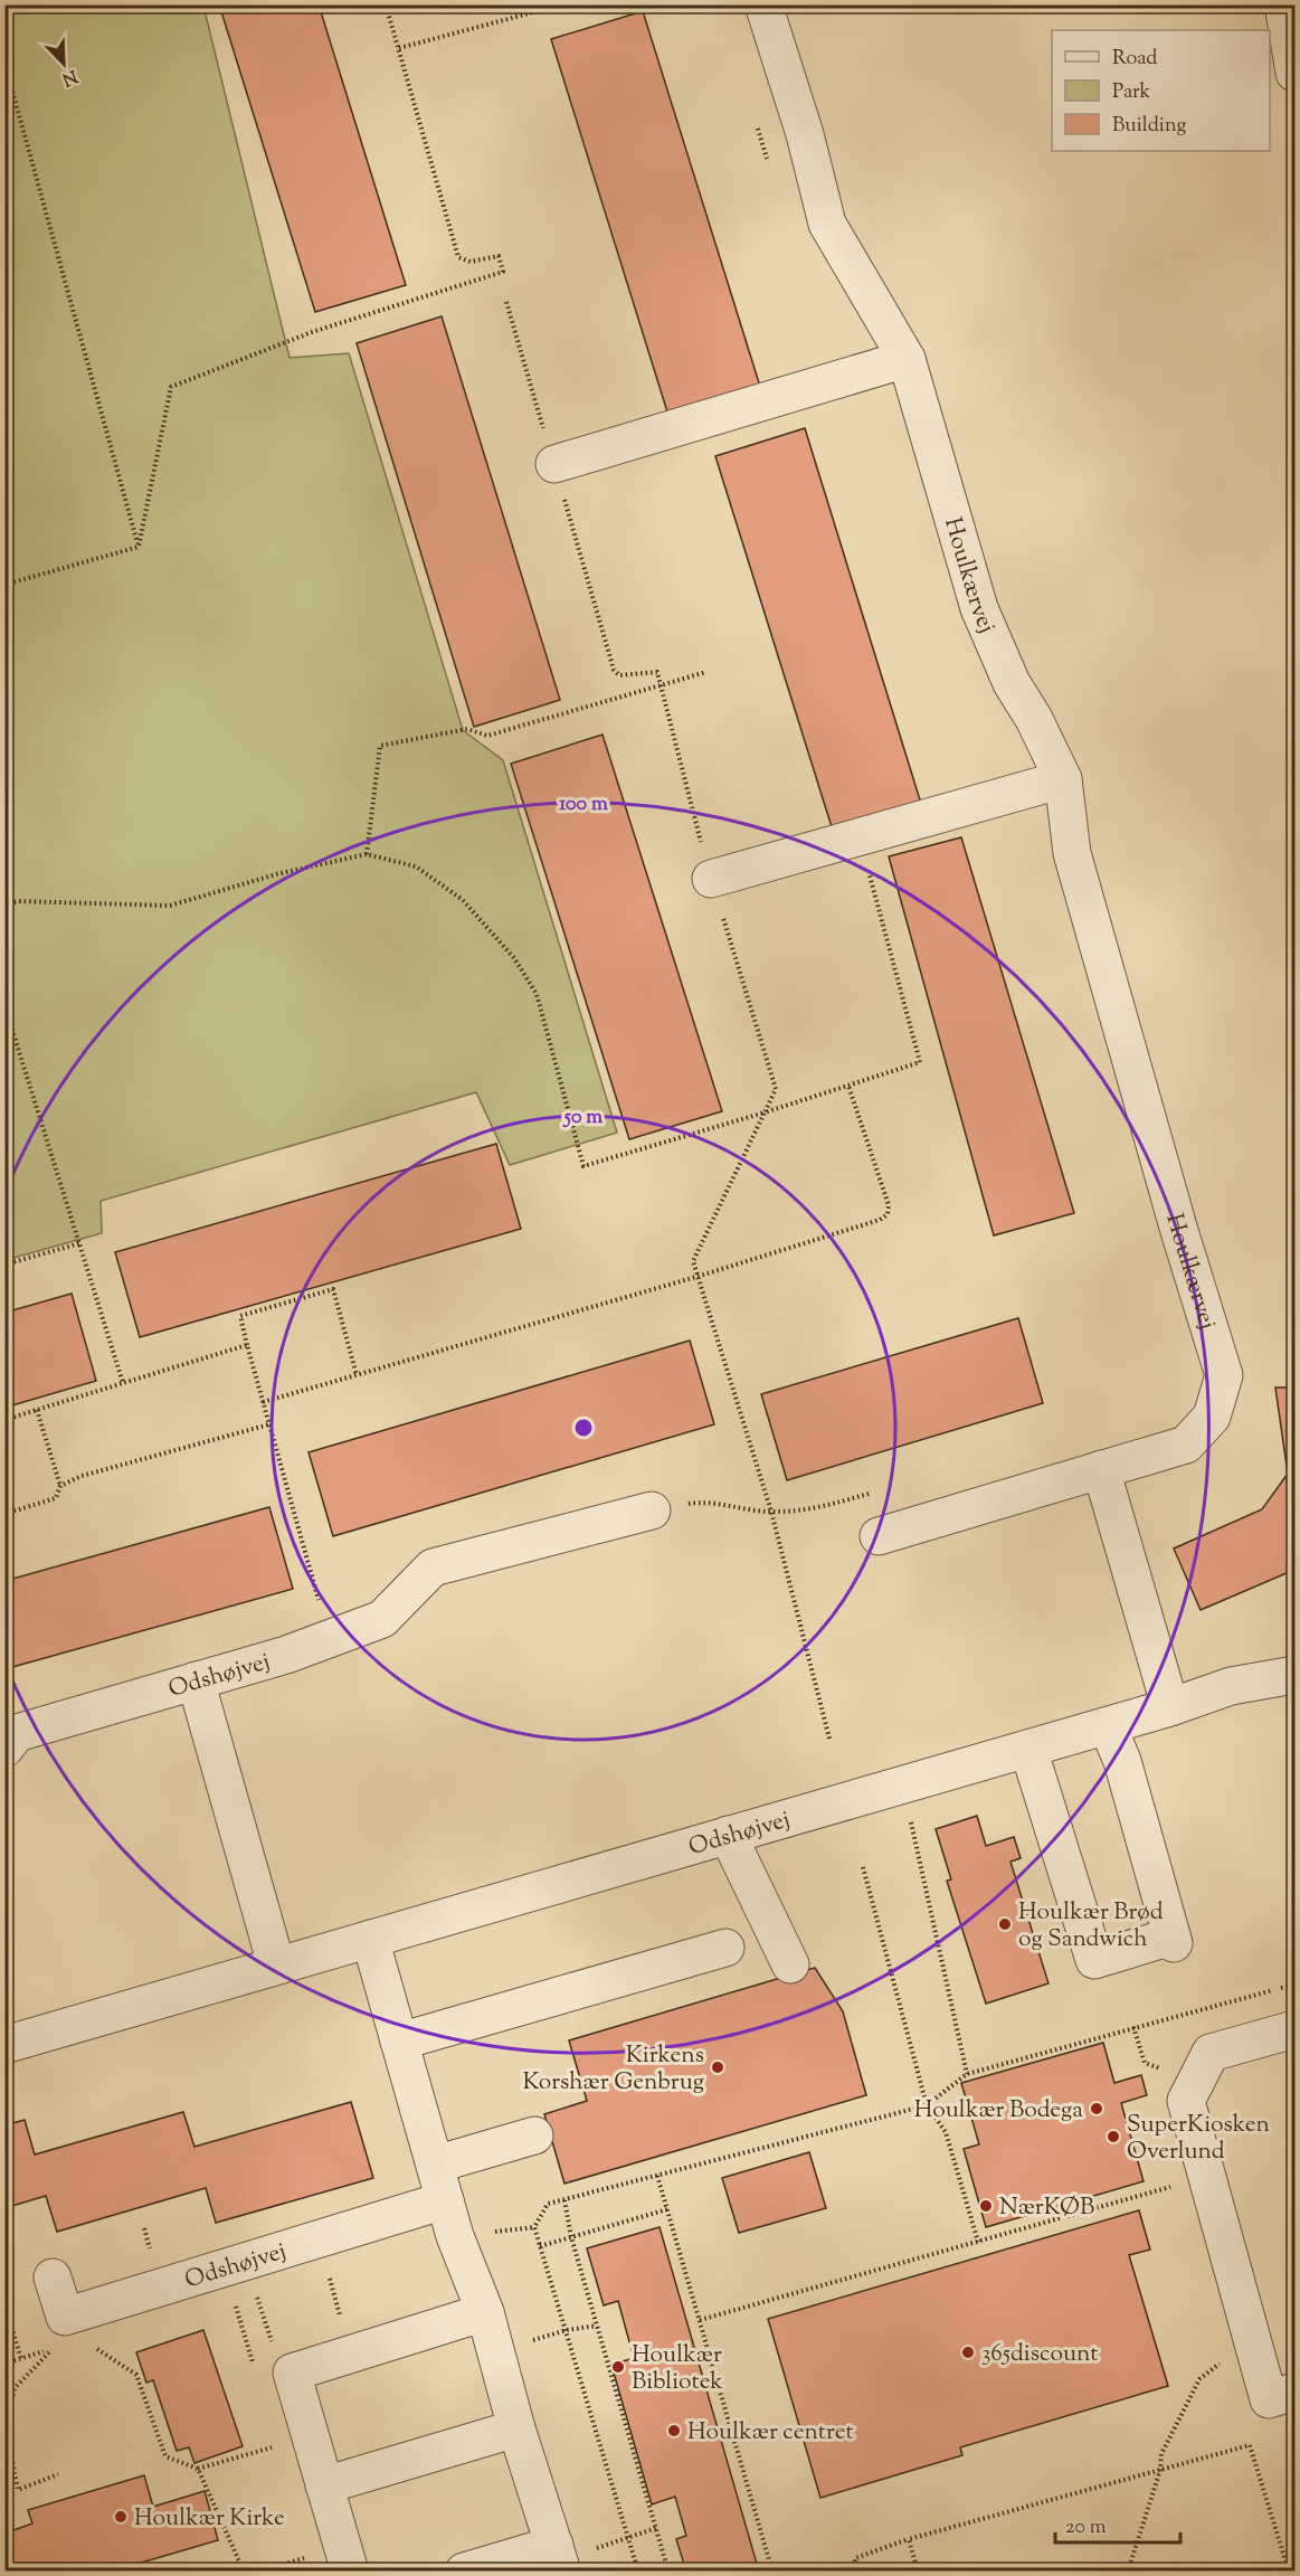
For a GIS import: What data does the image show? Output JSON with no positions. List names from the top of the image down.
{
  "streets": {
    "street": ["Houlkærvej", "Odshøjvej"]
  },
  "places": [
    "Houlkær Brød og Sandwich",
    "Kirkens Korshær Genbrug",
    "Houlkær Bodega",
    "SuperKiosken Overlund",
    "NærKØB",
    "365discount",
    "Houlkær Bibliotek",
    "Houlkær centret",
    "Houlkær Kirke"
  ],
  "legend": ["Road", "Park", "Building"],
  "scale_bar": "20 m",
  "north": "bottom right",
  "rings": ["100 m", "50 m"]
}
